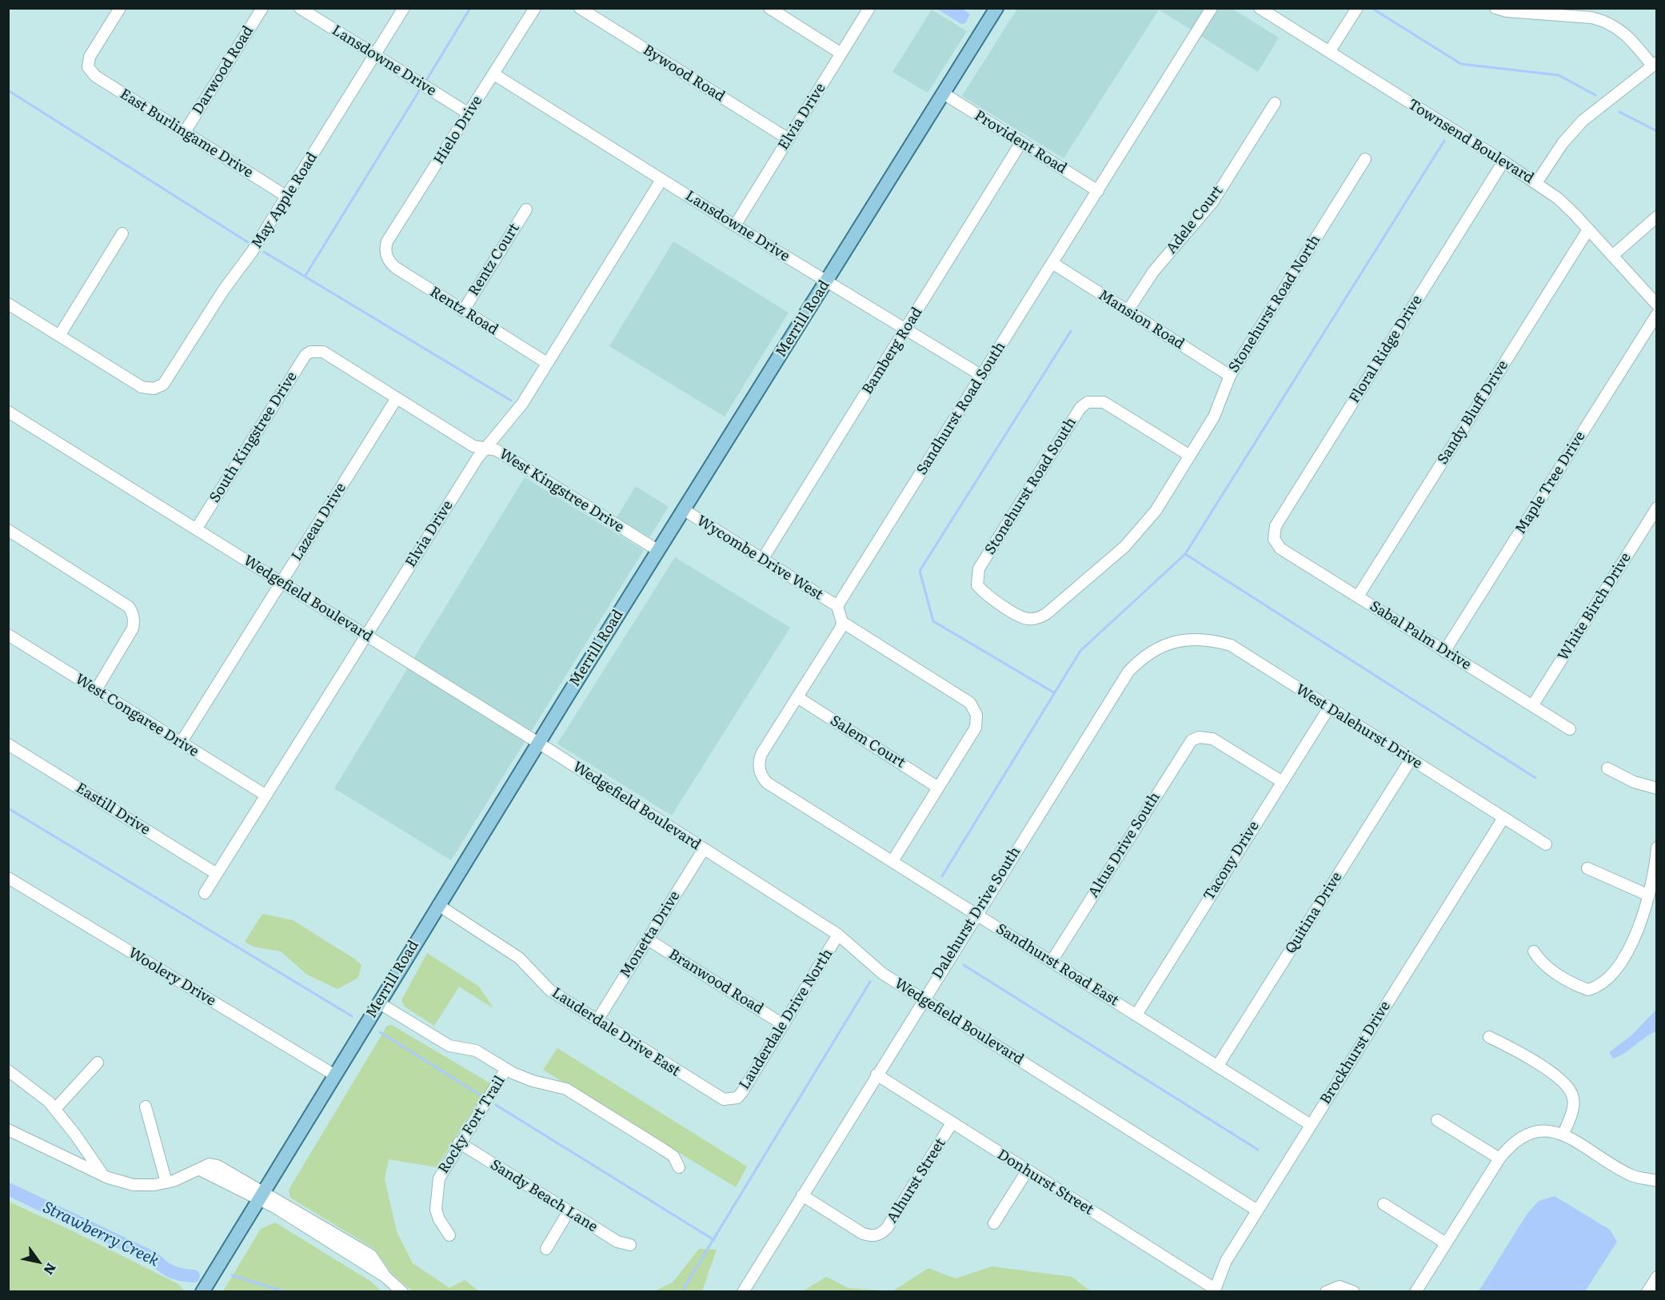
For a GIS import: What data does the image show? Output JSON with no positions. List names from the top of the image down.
{
  "streets": {
    "main road": ["Merrill Road"],
    "street": [
      "Lansdowne Drive",
      "Darwood Road",
      "Bywood Road",
      "Elvia Drive",
      "Hielo Drive",
      "East Burlingame Drive",
      "Townsend Boulevard",
      "Provident Road",
      "May Apple Road",
      "Adele Court",
      "Rentz Court",
      "Stonehurst Road North",
      "Rentz Road",
      "Mansion Road",
      "Floral Ridge Drive",
      "Bamberg Road",
      "Sandhurst Road South",
      "Sandy Bluff Drive",
      "South Kingstree Drive",
      "Maple Tree Drive",
      "Stonehurst Road South",
      "West Kingstree Drive",
      "Lazeau Drive",
      "Wycombe Drive West",
      "Wedgefield Boulevard",
      "White Birch Drive",
      "Sabal Palm Drive",
      "West Congaree Drive",
      "West Dalehurst Drive",
      "Salem Court",
      "Eastill Drive",
      "Altus Drive South",
      "Tacony Drive",
      "Dalehurst Drive South",
      "Quitina Drive",
      "Monetta Drive",
      "Sandhurst Road East",
      "Woolery Drive",
      "Branwood Road",
      "Lauderdale Drive North",
      "Lauderdale Drive East",
      "Brockhurst Drive",
      "Rocky Fort Trail",
      "Alhurst Street",
      "Donhurst Street",
      "Sandy Beach Lane"
    ]
  },
  "crossings": [
    ["Lansdowne Drive", "Elvia Drive"],
    ["Lansdowne Drive", "Hielo Drive"],
    ["Lansdowne Drive", "May Apple Road"],
    ["Lansdowne Drive", "Merrill Road"],
    ["Lansdowne Drive", "Bamberg Road"],
    ["Lansdowne Drive", "Sandhurst Road South"],
    ["Darwood Road", "East Burlingame Drive"],
    ["Bywood Road", "Elvia Drive"],
    ["Elvia Drive", "Rentz Road"],
    ["Elvia Drive", "West Kingstree Drive"],
    ["Elvia Drive", "Wedgefield Boulevard"],
    ["Elvia Drive", "West Congaree Drive"],
    ["Elvia Drive", "Eastill Drive"],
    ["Hielo Drive", "Rentz Road"],
    ["East Burlingame Drive", "May Apple Road"],
    ["Townsend Boulevard", "Floral Ridge Drive"],
    ["Townsend Boulevard", "Sandy Bluff Drive"],
    ["Provident Road", "Merrill Road"],
    ["Provident Road", "Bamberg Road"],
    ["Provident Road", "Sandhurst Road South"],
    ["Adele Court", "Mansion Road"],
    ["Rentz Court", "Rentz Road"],
    ["Stonehurst Road North", "Mansion Road"],
    ["Stonehurst Road North", "Stonehurst Road South"],
    ["Merrill Road", "West Kingstree Drive"],
    ["Merrill Road", "Wycombe Drive West"],
    ["Merrill Road", "Wedgefield Boulevard"],
    ["Merrill Road", "Woolery Drive"],
    ["Merrill Road", "Lauderdale Drive East"],
    ["Mansion Road", "Sandhurst Road South"],
    ["Floral Ridge Drive", "Sabal Palm Drive"],
    ["Bamberg Road", "Wycombe Drive West"],
    ["Sandhurst Road South", "Wycombe Drive West"],
    ["Sandy Bluff Drive", "Sabal Palm Drive"],
    ["South Kingstree Drive", "West Kingstree Drive"],
    ["South Kingstree Drive", "Wedgefield Boulevard"],
    ["Maple Tree Drive", "Sabal Palm Drive"],
    ["West Kingstree Drive", "Lazeau Drive"],
    ["Lazeau Drive", "Wedgefield Boulevard"],
    ["Lazeau Drive", "West Congaree Drive"],
    ["Wedgefield Boulevard", "Dalehurst Drive South"],
    ["Wedgefield Boulevard", "Monetta Drive"],
    ["Wedgefield Boulevard", "Lauderdale Drive North"],
    ["Wedgefield Boulevard", "Brockhurst Drive"],
    ["White Birch Drive", "Sabal Palm Drive"],
    ["West Dalehurst Drive", "Tacony Drive"],
    ["West Dalehurst Drive", "Dalehurst Drive South"],
    ["West Dalehurst Drive", "Quitina Drive"],
    ["West Dalehurst Drive", "Brockhurst Drive"],
    ["Salem Court", "Sandhurst Road East"],
    ["Altus Drive South", "Tacony Drive"],
    ["Altus Drive South", "Sandhurst Road East"],
    ["Tacony Drive", "Sandhurst Road East"],
    ["Dalehurst Drive South", "Sandhurst Road East"],
    ["Dalehurst Drive South", "Alhurst Street"],
    ["Dalehurst Drive South", "Donhurst Street"],
    ["Quitina Drive", "Sandhurst Road East"],
    ["Monetta Drive", "Branwood Road"],
    ["Monetta Drive", "Lauderdale Drive East"],
    ["Sandhurst Road East", "Brockhurst Drive"],
    ["Branwood Road", "Lauderdale Drive North"],
    ["Lauderdale Drive North", "Lauderdale Drive East"],
    ["Brockhurst Drive", "Donhurst Street"],
    ["Rocky Fort Trail", "Sandy Beach Lane"],
    ["Alhurst Street", "Donhurst Street"]
  ],
  "water": ["Strawberry Creek"],
  "north": "bottom right"
}
